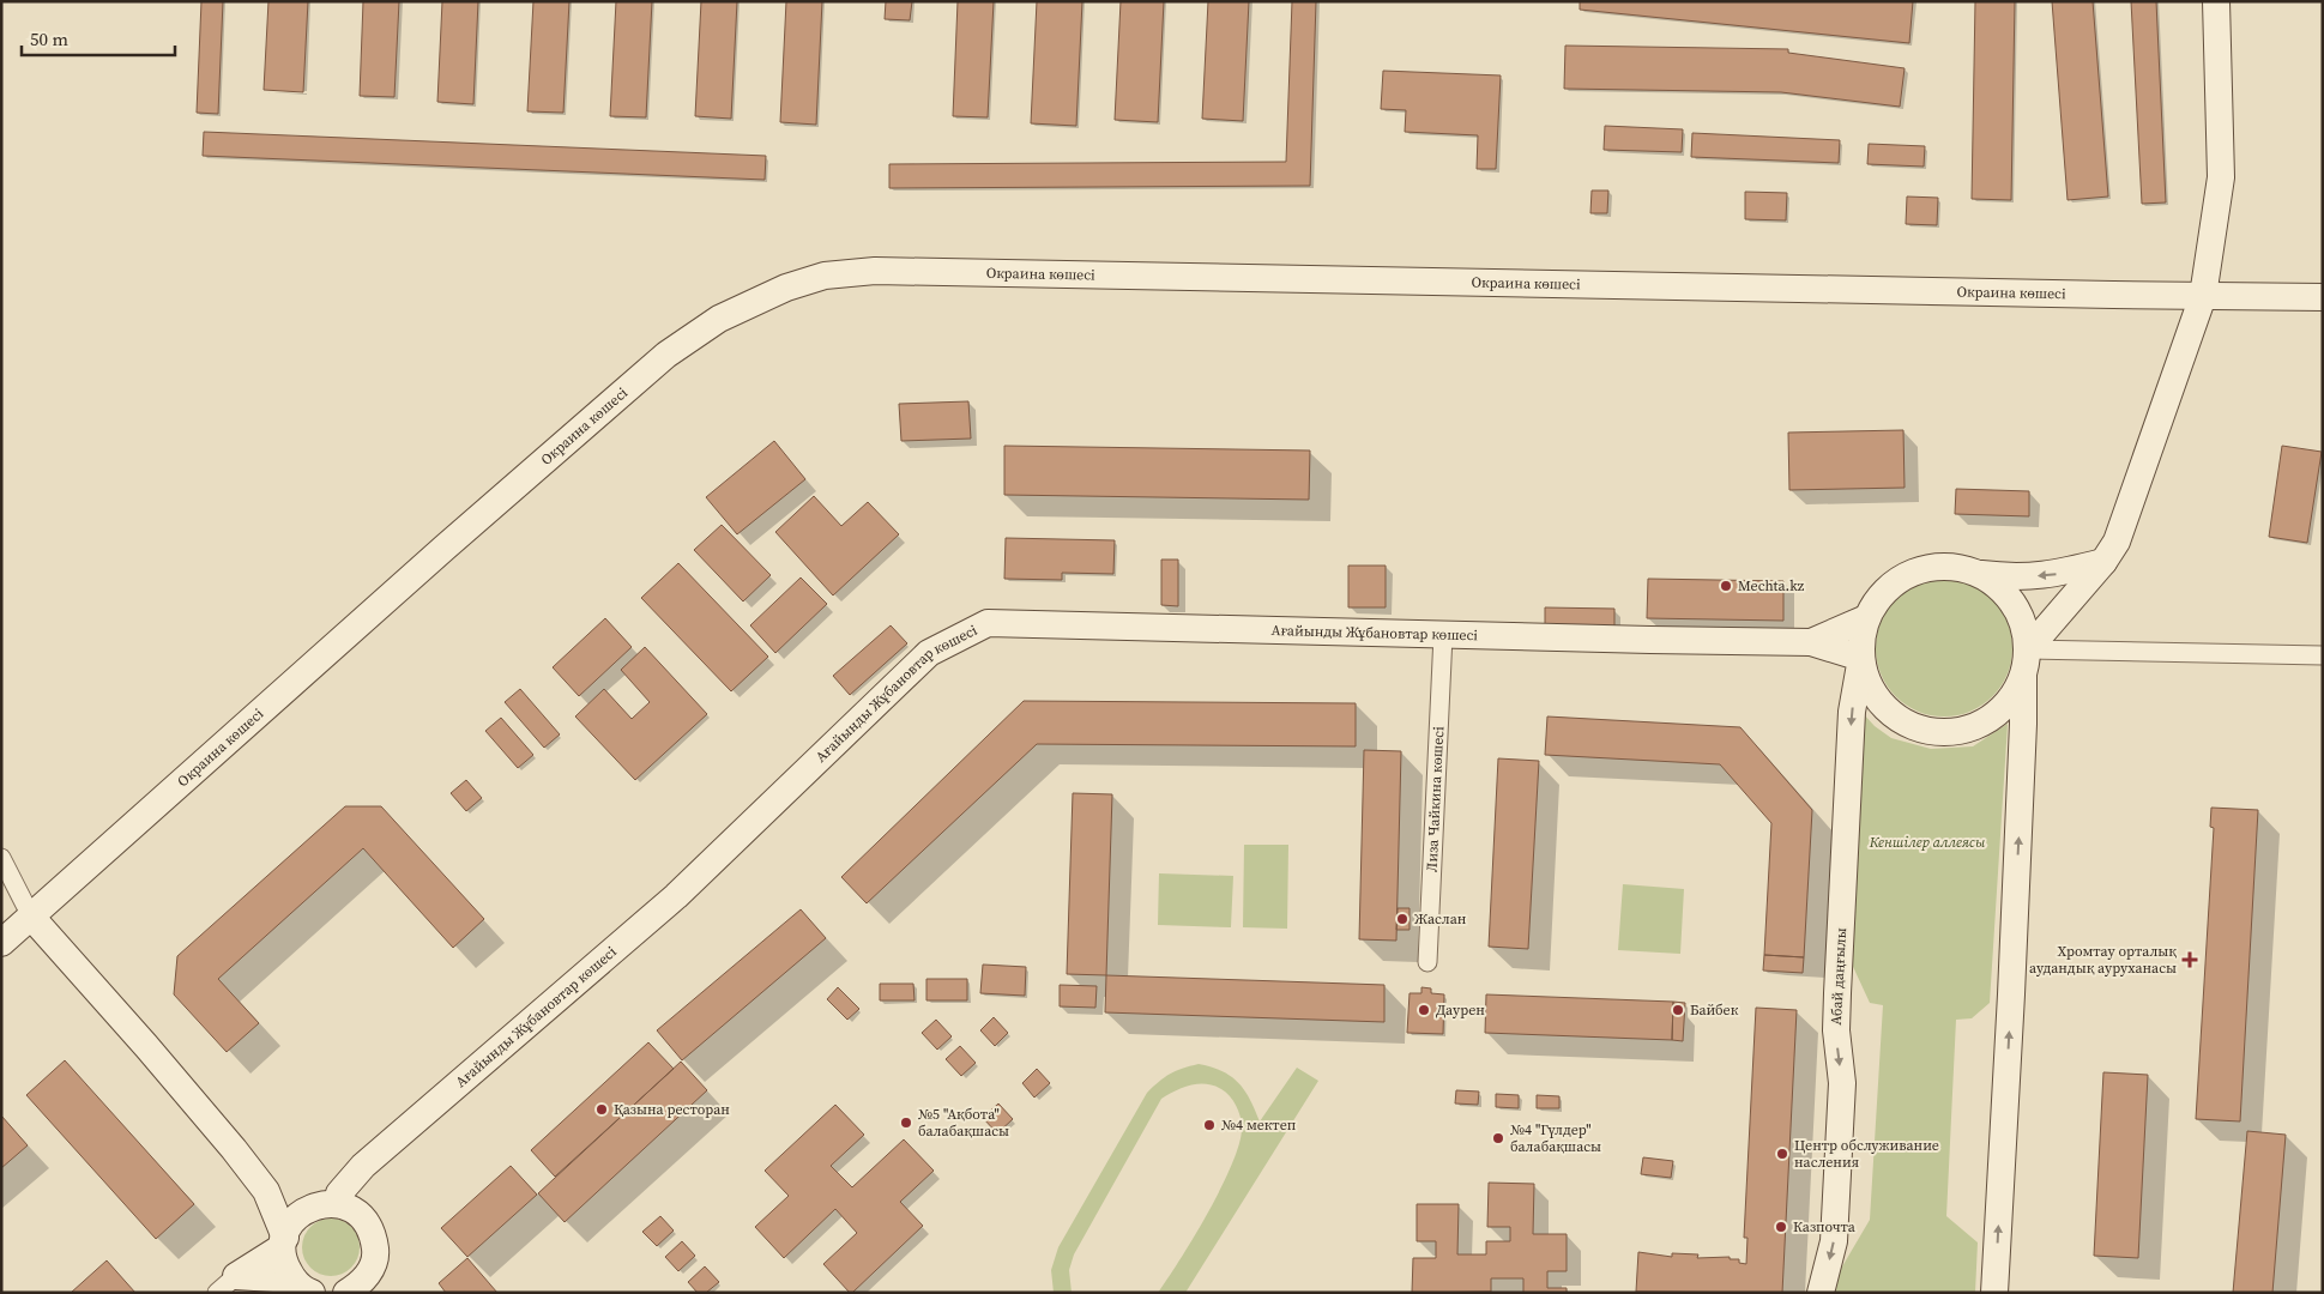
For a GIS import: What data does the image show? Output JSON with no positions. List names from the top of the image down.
{
  "streets": {
    "street": [
      "Окраина көшесі",
      "Ағайынды Жұбановтар көшесі",
      "Лиза Чайкина көшесі",
      "Абай даңғылы"
    ]
  },
  "crossings": [
    ["Ағайынды Жұбановтар көшесі", "Лиза Чайкина көшесі"]
  ],
  "parks": ["Кеншілер аллеясы"],
  "places": {
    "other": [
      "Mechta.kz",
      "Жаслан",
      "Даурен",
      "Байбек",
      "Қазына ресторан",
      "№5 \"Ақбота\" балабақшасы",
      "№4 мектеп",
      "№4 \"Гүлдер\" балабақшасы",
      "Центр обслуживание насления",
      "Казпочта"
    ],
    "health": ["Хромтау орталық аудандық ауруханасы"]
  },
  "scale_bar": "50 m"
}
